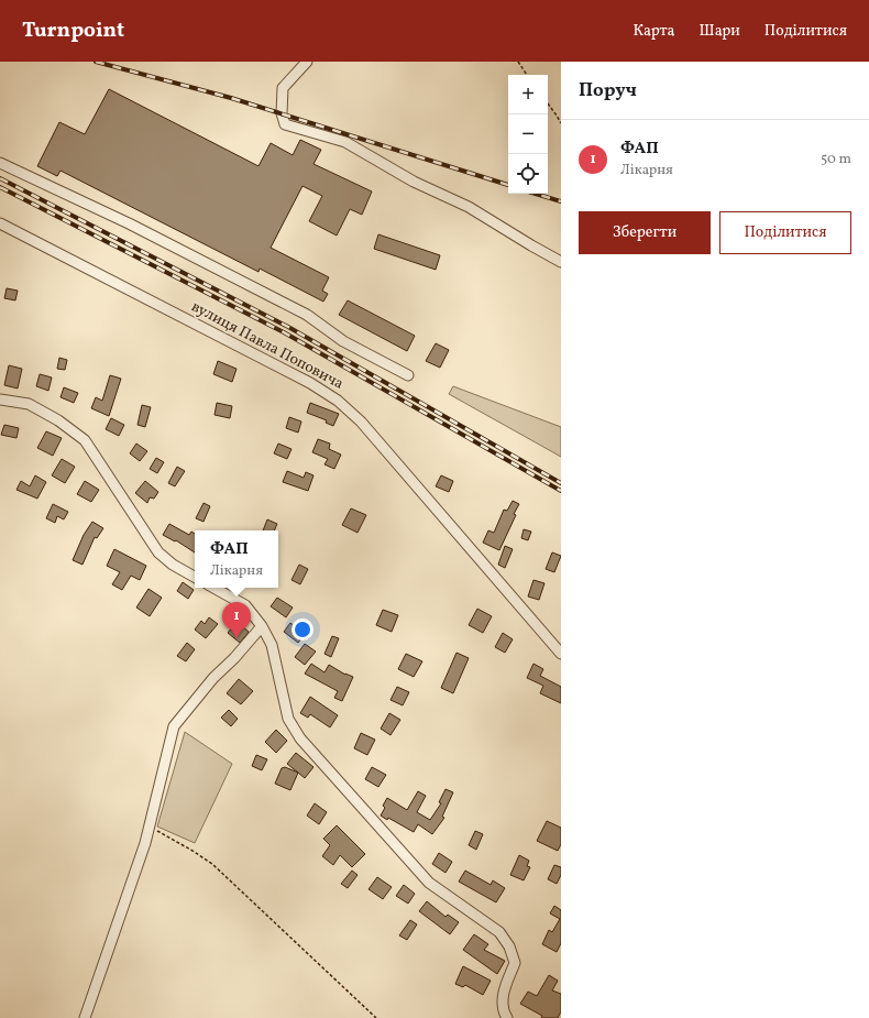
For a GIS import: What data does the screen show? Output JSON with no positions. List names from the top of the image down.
{
  "streets": {
    "street": ["вулиця Павла Поповича"]
  },
  "page": {
    "header": "Turnpoint",
    "nav": ["Карта", "Шари", "Поділитися"],
    "heading": "Поруч",
    "map_buttons": ["+", "−"],
    "list": [
      {
        "mark": "1",
        "name": "ФАП",
        "note": "Лікарня",
        "value": "50 m"
      }
    ],
    "buttons": ["Зберегти", "Поділитися"],
    "popup": ["ФАП", "Лікарня"],
    "pins": "1"
  }
}
